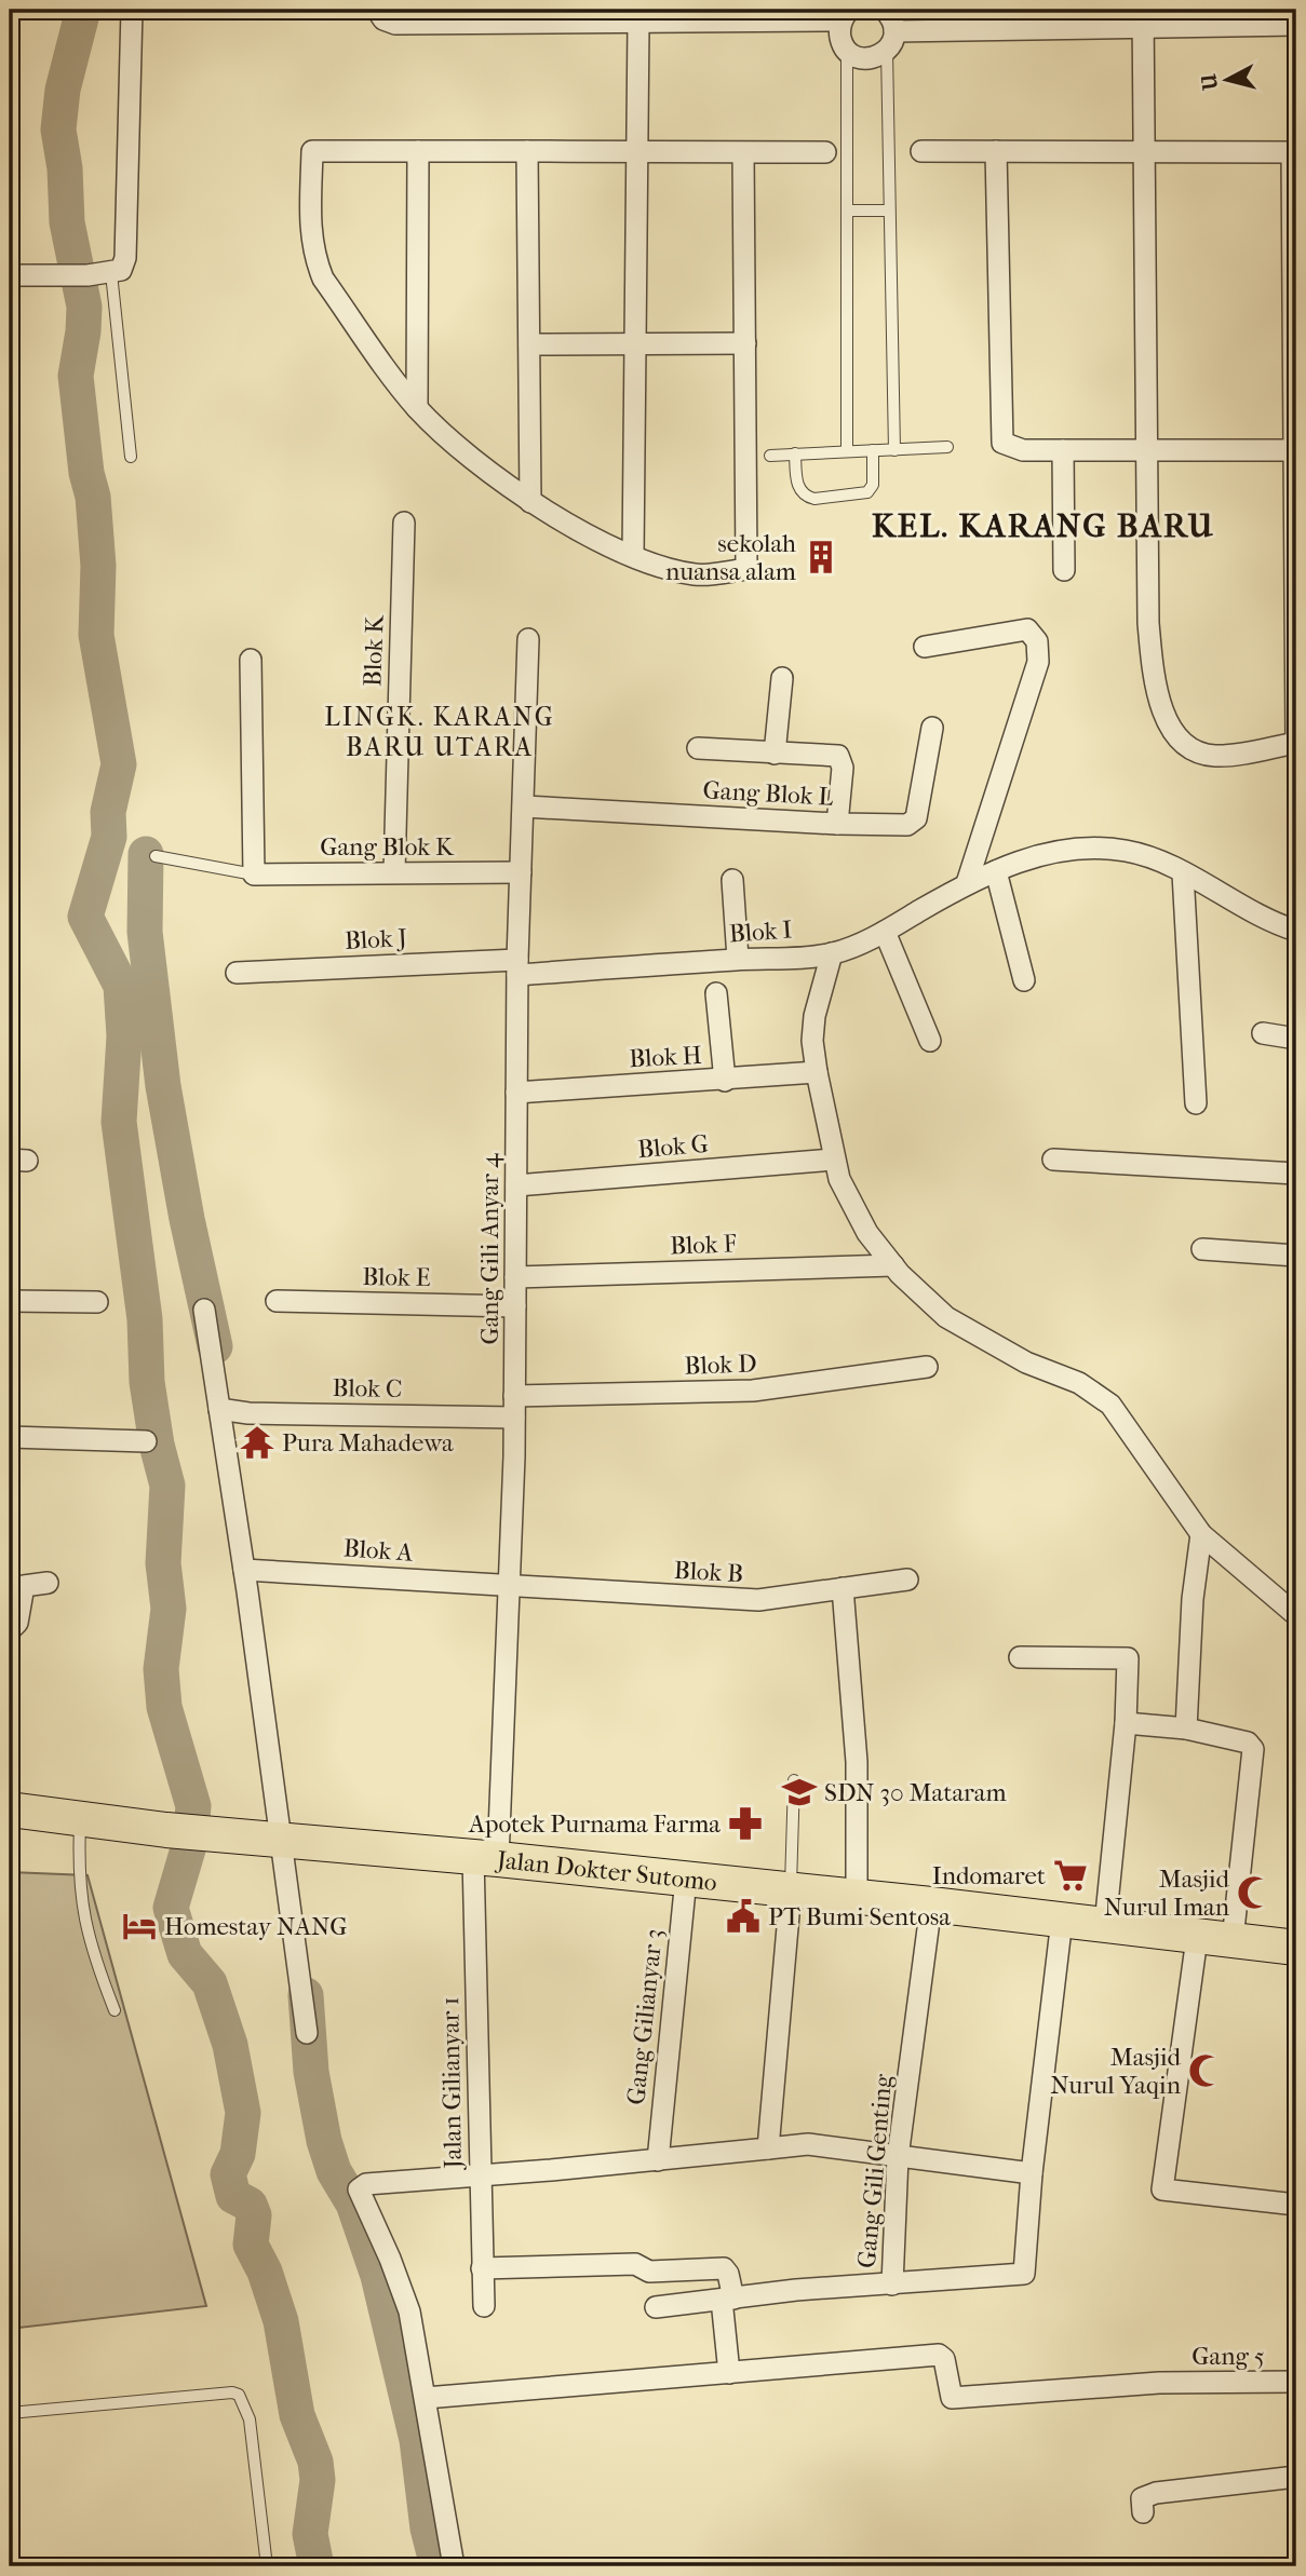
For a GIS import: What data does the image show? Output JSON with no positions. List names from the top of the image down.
{
  "streets": {
    "main road": ["Jalan Dokter Sutomo"],
    "street": [
      "Blok K",
      "Gang Blok L",
      "Gang Blok K",
      "Blok I",
      "Blok J",
      "Blok H",
      "Blok G",
      "Blok F",
      "Gang Gili Anyar 4",
      "Blok E",
      "Blok D",
      "Blok C",
      "Blok A",
      "Blok B",
      "Gang Gilianyar 3",
      "Jalan Gilianyar 1",
      "Gang Gili Genting",
      "Gang 5"
    ]
  },
  "crossings": [
    ["Blok K", "Gang Blok K"],
    ["Gang Blok L", "Gang Gili Anyar 4"],
    ["Gang Blok K", "Gang Gili Anyar 4"],
    ["Blok I", "Blok J"],
    ["Blok I", "Gang Gili Anyar 4"],
    ["Blok J", "Gang Gili Anyar 4"],
    ["Blok H", "Gang Gili Anyar 4"],
    ["Blok G", "Gang Gili Anyar 4"],
    ["Blok F", "Gang Gili Anyar 4"],
    ["Gang Gili Anyar 4", "Blok E"],
    ["Gang Gili Anyar 4", "Blok D"],
    ["Gang Gili Anyar 4", "Blok C"],
    ["Gang Gili Anyar 4", "Blok A"],
    ["Gang Gili Anyar 4", "Blok B"],
    ["Gang Gili Anyar 4", "Jalan Dokter Sutomo"],
    ["Gang Gili Anyar 4", "Jalan Gilianyar 1"],
    ["Blok A", "Blok B"],
    ["Jalan Dokter Sutomo", "Gang Gilianyar 3"],
    ["Jalan Dokter Sutomo", "Jalan Gilianyar 1"],
    ["Jalan Dokter Sutomo", "Gang Gili Genting"]
  ],
  "districts": ["KEL. KARANG BARU", "LINGK. KARANG BARU UTARA"],
  "places": {
    "building": ["sekolah nuansa alam"],
    "temple": ["Pura Mahadewa"],
    "school or university": ["SDN 30 Mataram"],
    "pharmacy": ["Apotek Purnama Farma"],
    "supermarket": ["Indomaret"],
    "mosque": ["Masjid Nurul Iman", "Masjid Nurul Yaqin"],
    "public building": ["PT Bumi Sentosa"],
    "hotel": ["Homestay NANG"]
  },
  "north": "left"
}
